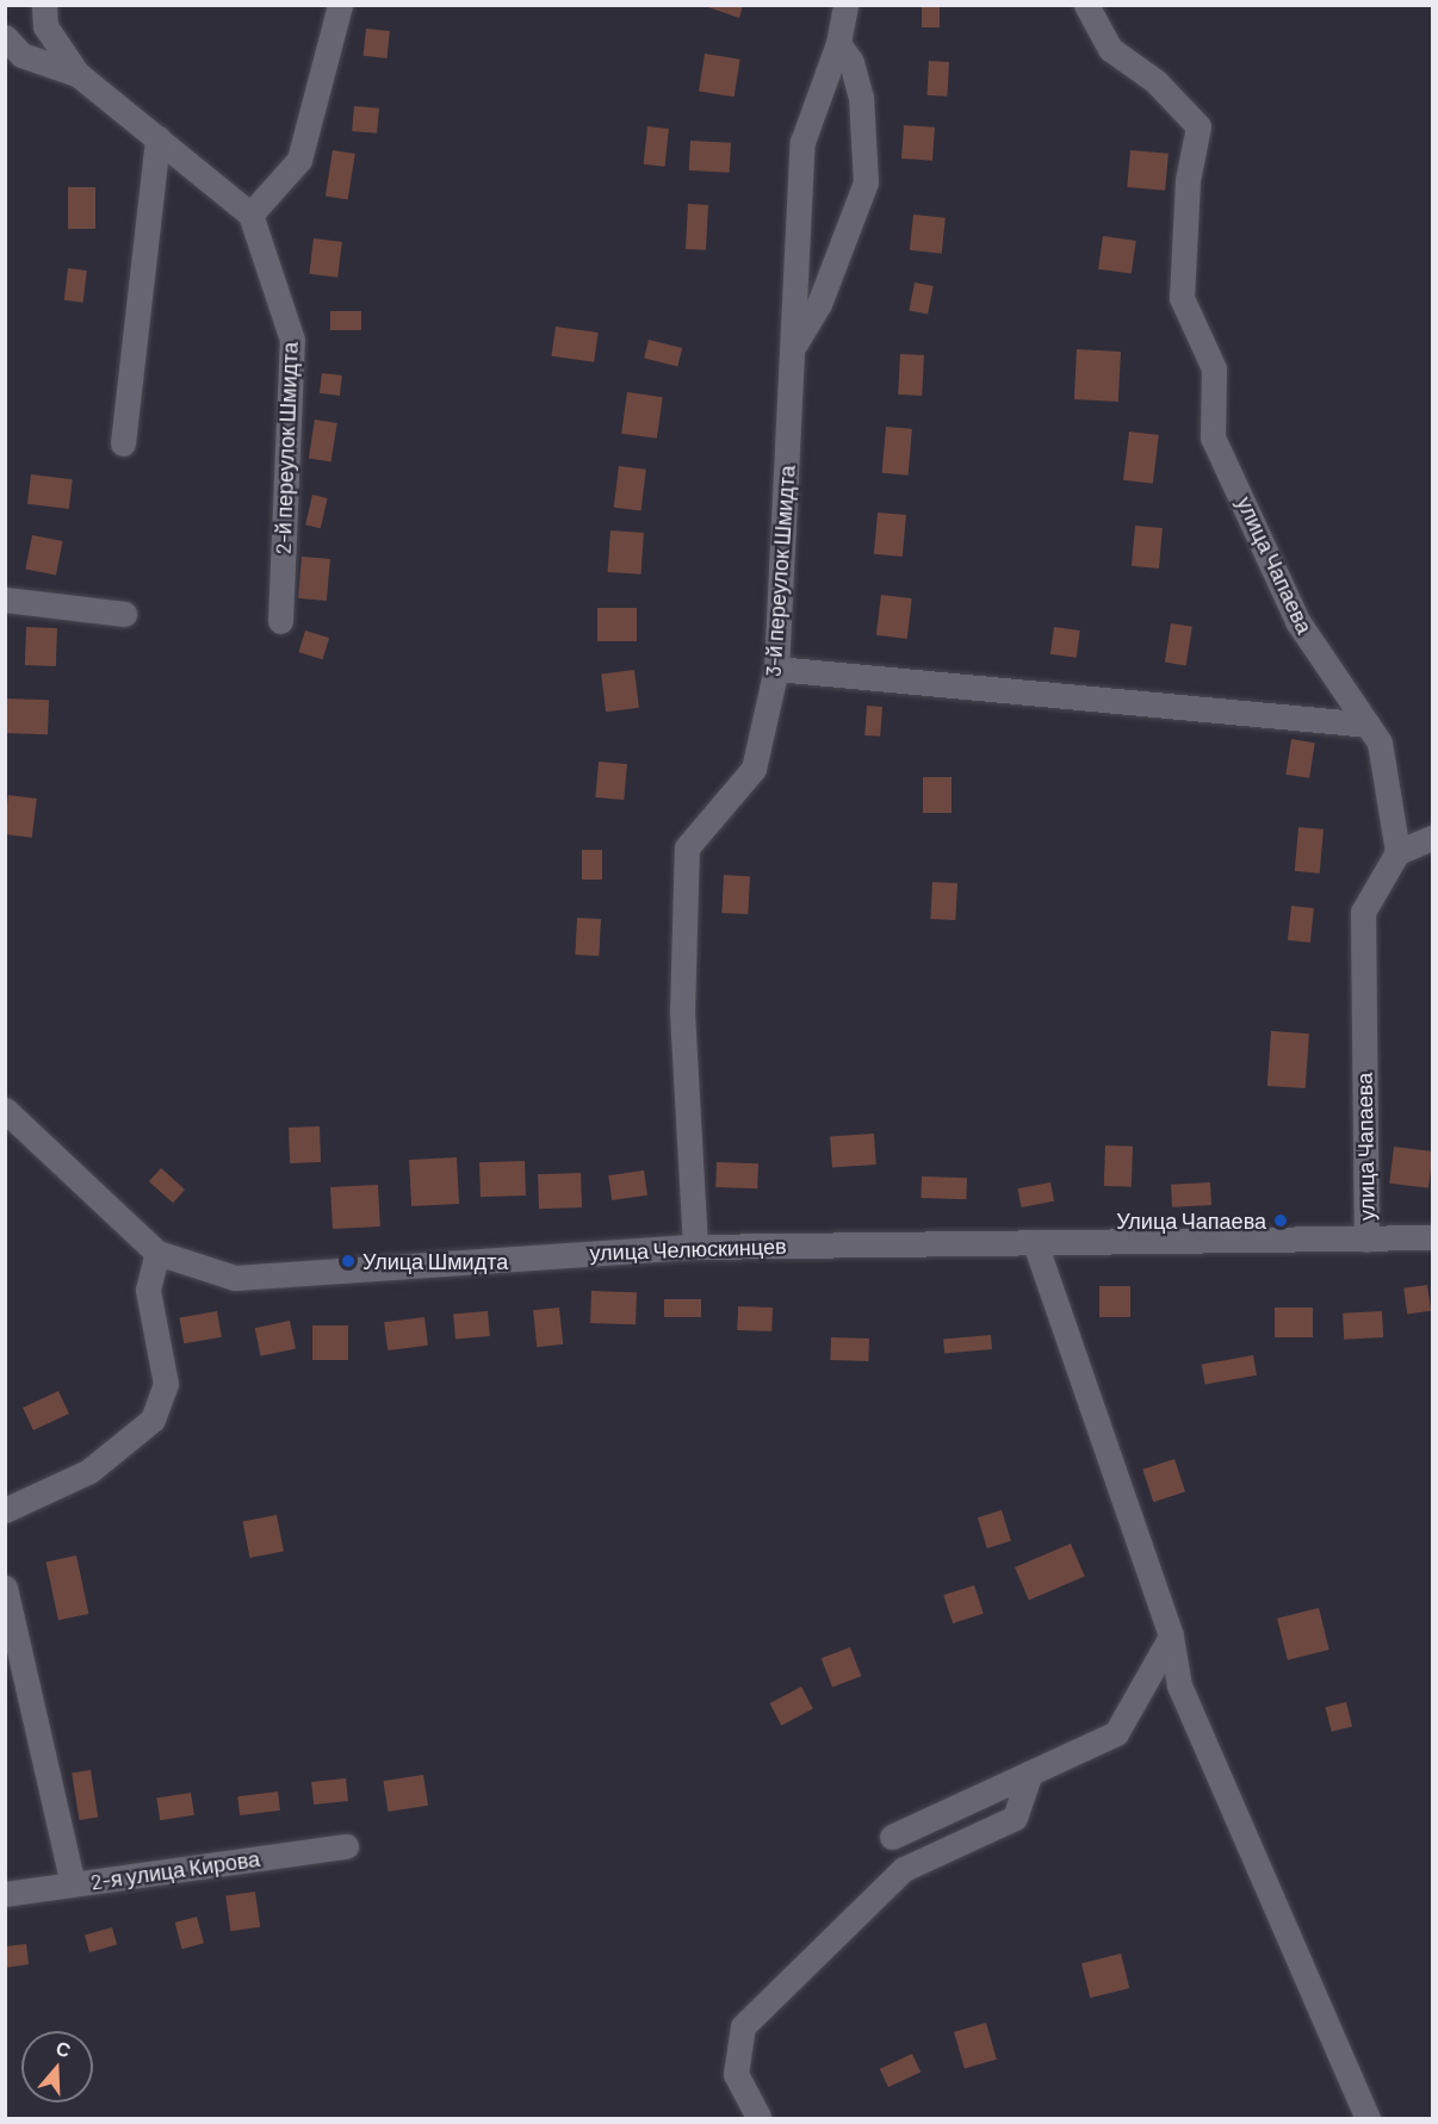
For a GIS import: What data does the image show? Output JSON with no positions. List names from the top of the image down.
{
  "streets": {
    "street": [
      "2-й переулок Шмидта",
      "улица Чапаева",
      "3-й переулок Шмидта",
      "улица Челюскинцев",
      "2-я улица Кирова"
    ]
  },
  "crossings": [
    ["улица Чапаева", "улица Челюскинцев"],
    ["3-й переулок Шмидта", "улица Челюскинцев"]
  ],
  "places": ["Улица Чапаева", "Улица Шмидта"],
  "north": "top"
}
